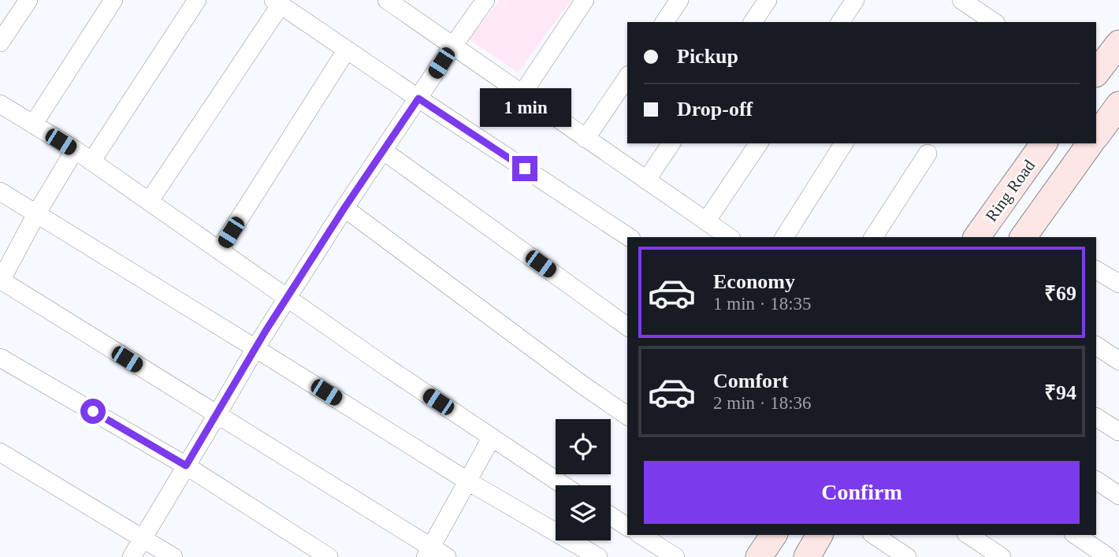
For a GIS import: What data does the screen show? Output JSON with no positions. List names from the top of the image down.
{
  "streets": {
    "main road": ["Ring Road"]
  },
  "page": {
    "banner": ["Pickup", "Drop-off"],
    "bubble": "1 min",
    "list": [
      {
        "name": "Economy",
        "note": "1 min · 18:35",
        "value": "₹69"
      },
      {
        "name": "Comfort",
        "note": "2 min · 18:36",
        "value": "₹94"
      }
    ],
    "buttons": "Confirm"
  }
}
